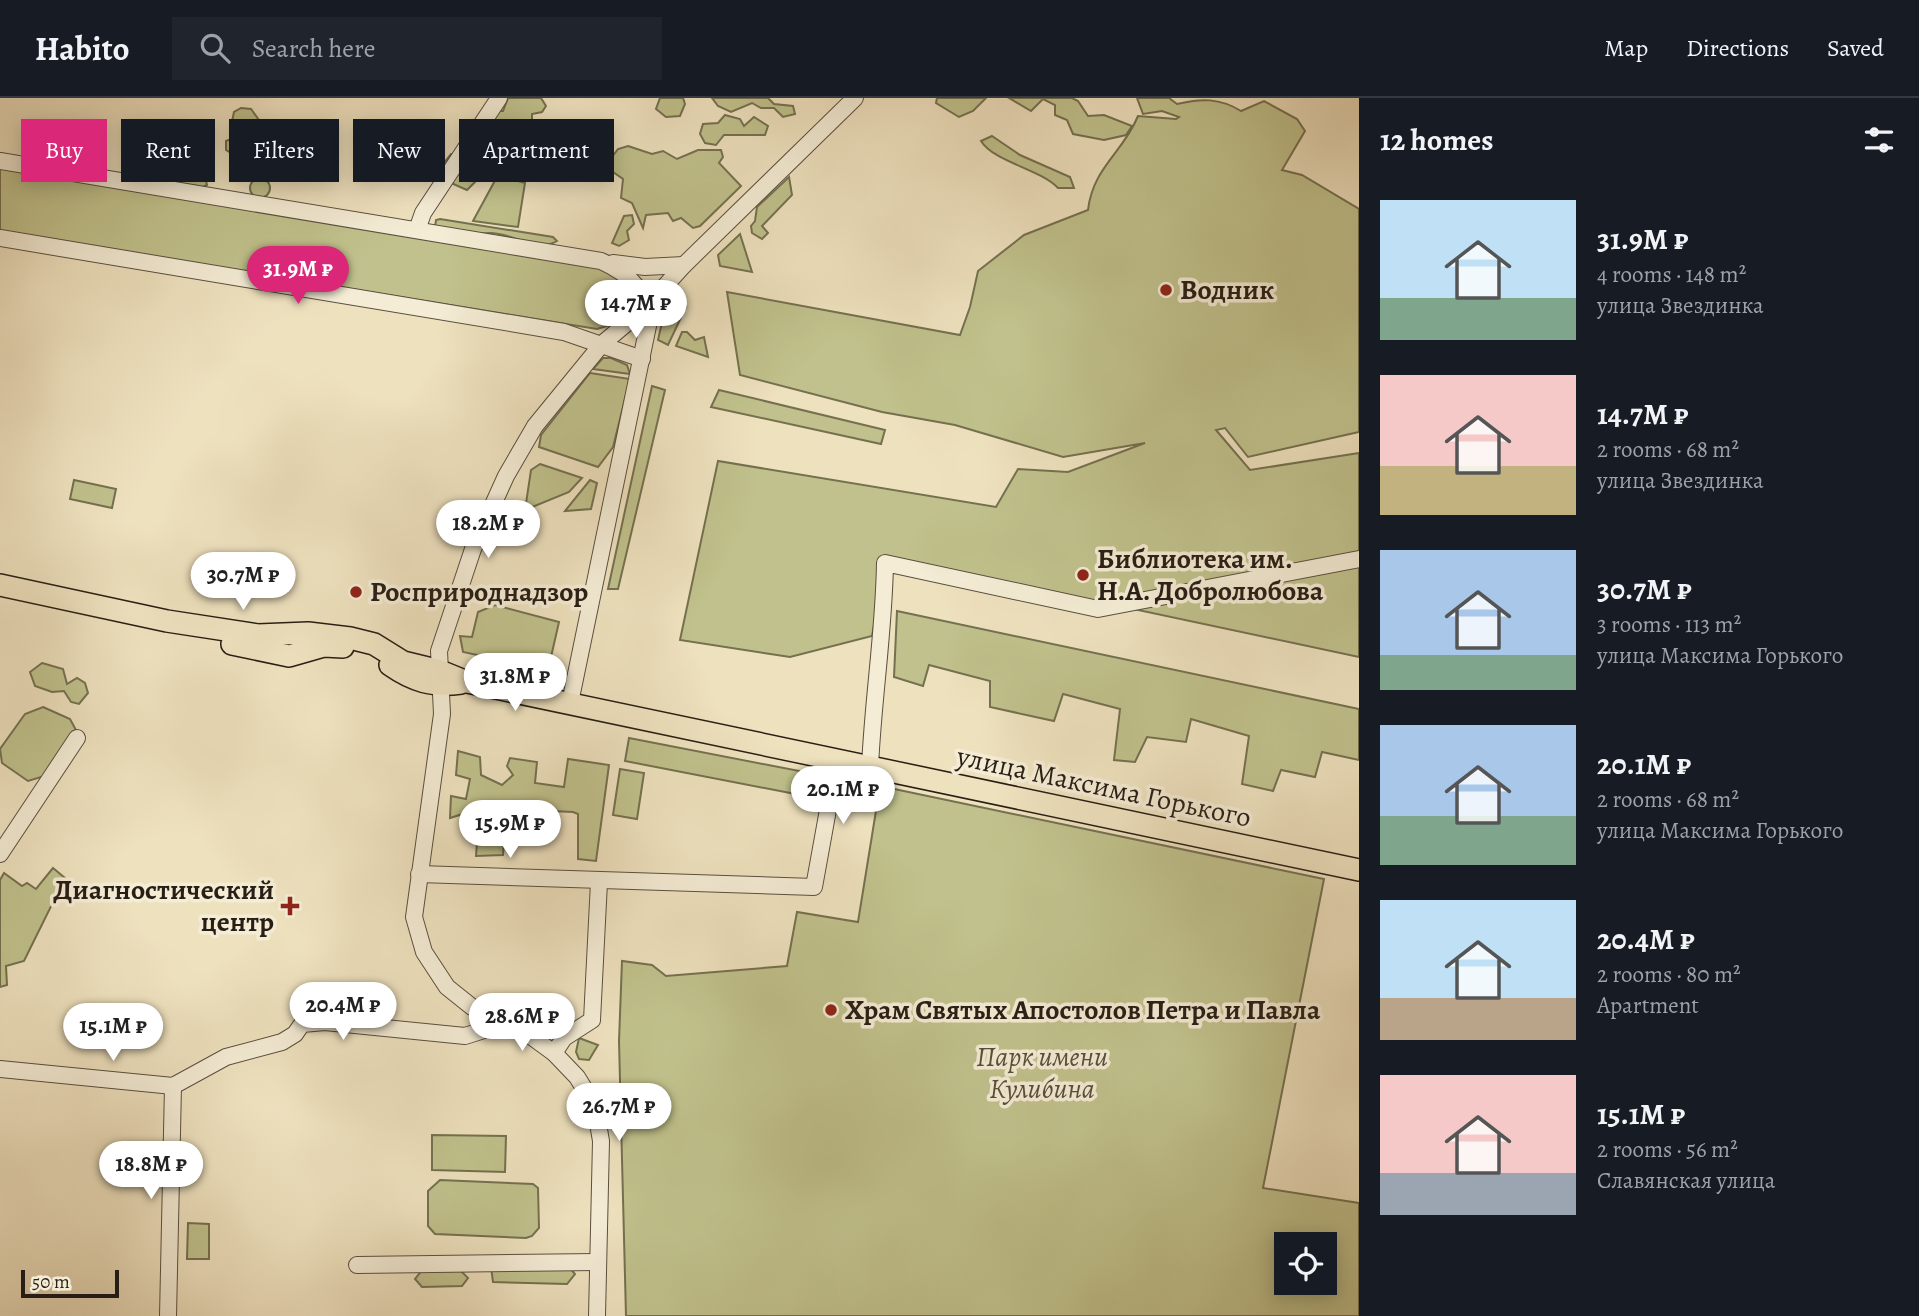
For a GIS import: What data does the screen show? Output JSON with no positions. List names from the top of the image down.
{
  "streets": {
    "main road": ["улица Максима Горького"]
  },
  "parks": ["Парк имени Кулибина"],
  "places": {
    "other": [
      "Водник",
      "Библиотека им. Н.А. Добролюбова",
      "Росприроднадзор",
      "Храм Святых Апостолов Петра и Павла"
    ],
    "health": ["Диагностический центр"]
  },
  "scale_bar": "50 m",
  "page": {
    "header": "Habito",
    "search": "Search here",
    "nav": ["Map", "Directions", "Saved"],
    "heading": "12 homes",
    "chip": [
      "Buy",
      "Rent",
      "Filters",
      "New",
      "Apartment"
    ],
    "list": [
      {
        "name": "31.9M ₽",
        "note": "4 rooms · 148 m² · улица Звездинка"
      },
      {
        "name": "14.7M ₽",
        "note": "2 rooms · 68 m² · улица Звездинка"
      },
      {
        "name": "30.7M ₽",
        "note": "3 rooms · 113 m² · улица Максима Горького"
      },
      {
        "name": "20.1M ₽",
        "note": "2 rooms · 68 m² · улица Максима Горького"
      },
      {
        "name": "20.4M ₽",
        "note": "2 rooms · 80 m² · Apartment"
      },
      {
        "name": "15.1M ₽",
        "note": "2 rooms · 56 m² · Славянская улица"
      }
    ],
    "price": [
      "31.9M ₽",
      "14.7M ₽",
      "18.2M ₽",
      "30.7M ₽",
      "31.8M ₽",
      "20.1M ₽",
      "15.9M ₽",
      "20.4M ₽",
      "28.6M ₽",
      "15.1M ₽",
      "26.7M ₽",
      "18.8M ₽"
    ],
    "scale": "50 m"
  }
}
